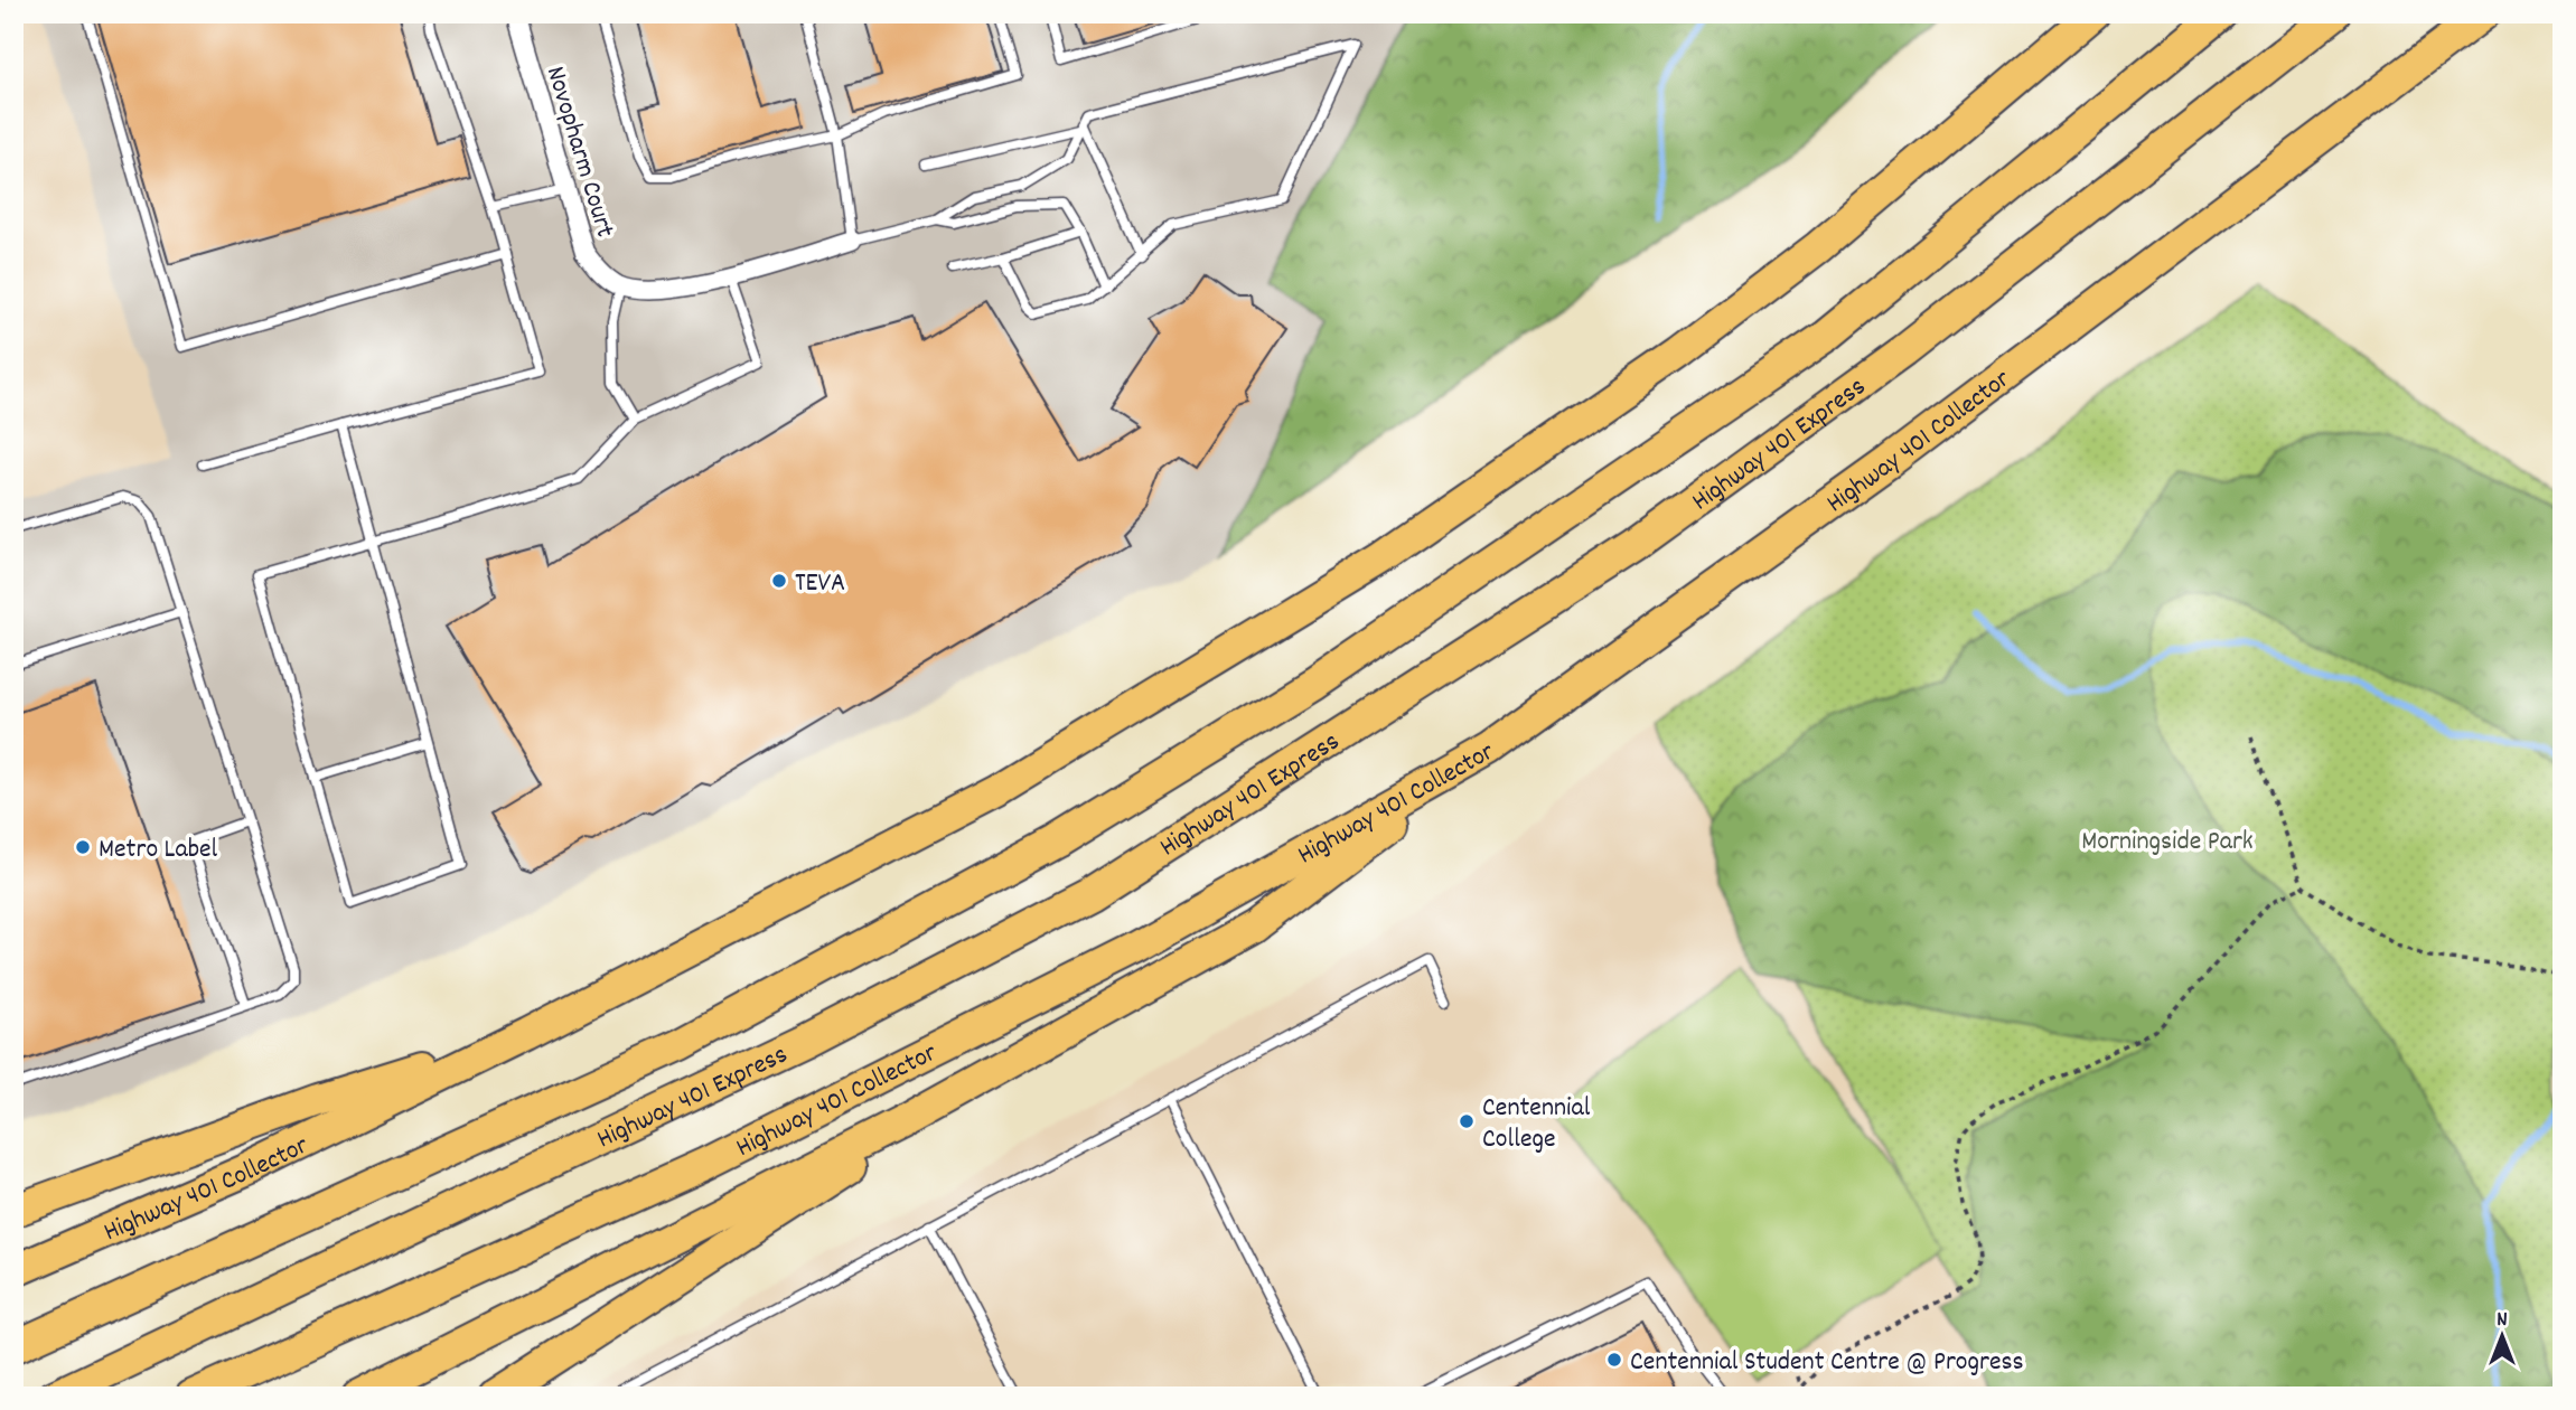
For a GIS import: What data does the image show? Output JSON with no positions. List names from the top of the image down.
{
  "streets": {
    "highway": ["Highway 401 Collector", "Highway 401 Express"],
    "street": ["Novopharm Court"]
  },
  "parks": ["Morningside Park"],
  "places": [
    "TEVA",
    "Metro Label",
    "Centennial College",
    "Centennial Student Centre @ Progress"
  ],
  "north": "top"
}
